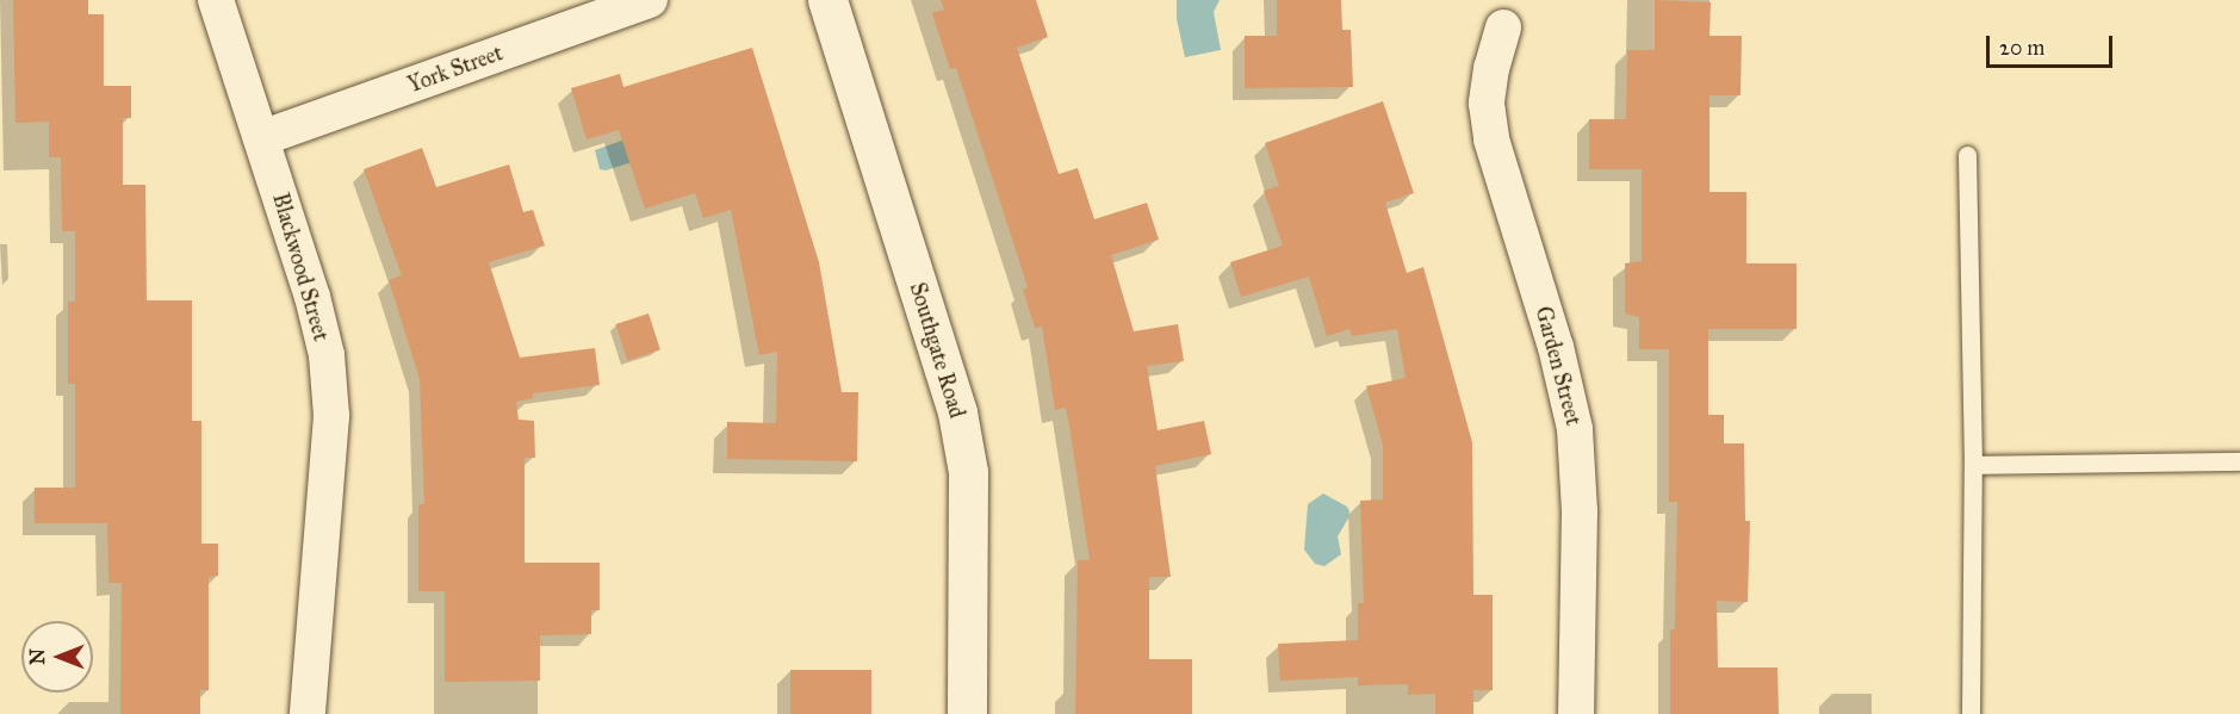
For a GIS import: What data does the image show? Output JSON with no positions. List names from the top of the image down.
{
  "streets": {
    "street": [
      "York Street",
      "Blackwood Street",
      "Southgate Road",
      "Garden Street"
    ]
  },
  "crossings": [
    ["York Street", "Blackwood Street"]
  ],
  "scale_bar": "20 m",
  "north": "left"
}
